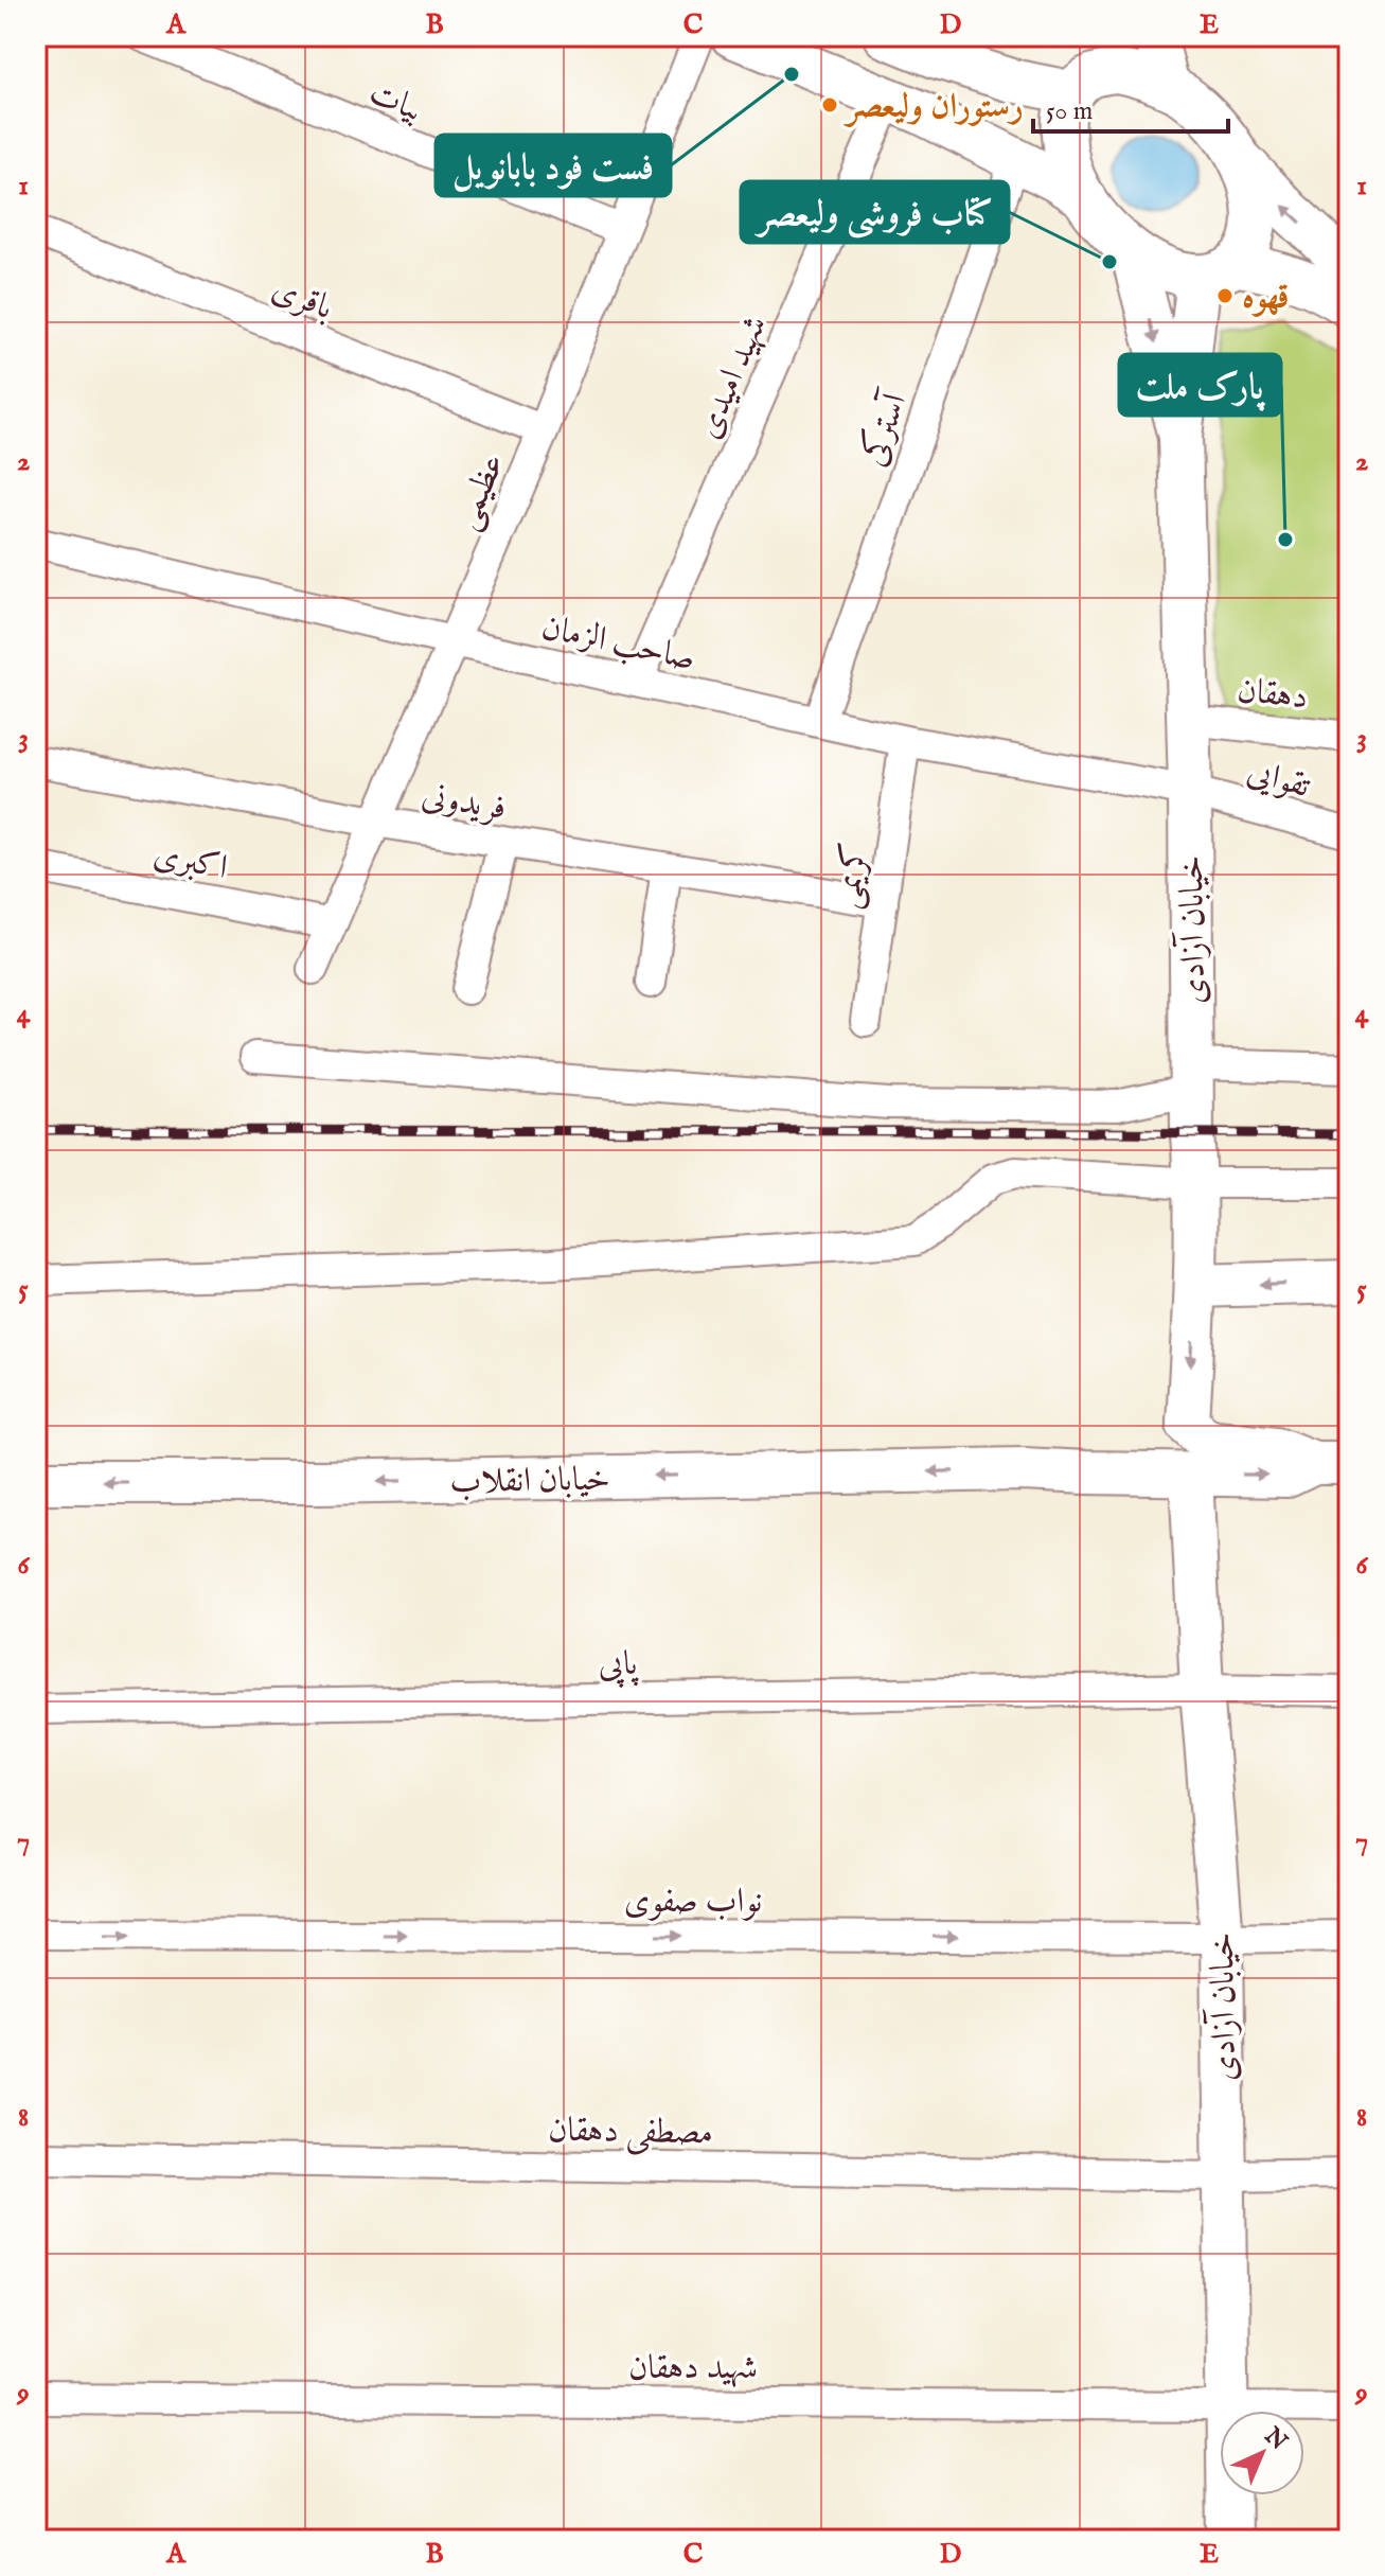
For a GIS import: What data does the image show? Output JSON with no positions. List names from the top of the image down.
{
  "streets": {
    "main road": ["خیابان آزادی", "خیابان انقلاب"],
    "street": [
      "بیات",
      "باقری",
      "شهید امیدی",
      "آسترکی",
      "عظیمی",
      "صاحب الزمان",
      "دهقان",
      "تقوایی",
      "فریدونی",
      "اکبری",
      "کریمی",
      "پاپی",
      "نواب صفوی",
      "مصطفی دهقان",
      "شهید دهقان"
    ]
  },
  "crossings": [
    ["بیات", "عظیمی"],
    ["باقری", "عظیمی"],
    ["شهید امیدی", "صاحب الزمان"],
    ["آسترکی", "صاحب الزمان"],
    ["عظیمی", "صاحب الزمان"],
    ["عظیمی", "فریدونی"],
    ["عظیمی", "اکبری"],
    ["صاحب الزمان", "تقوایی"],
    ["صاحب الزمان", "کریمی"],
    ["صاحب الزمان", "خیابان آزادی"],
    ["دهقان", "خیابان آزادی"],
    ["تقوایی", "خیابان آزادی"],
    ["فریدونی", "کریمی"],
    ["خیابان آزادی", "خیابان انقلاب"],
    ["خیابان آزادی", "پاپی"],
    ["خیابان آزادی", "نواب صفوی"],
    ["خیابان آزادی", "مصطفی دهقان"],
    ["خیابان آزادی", "شهید دهقان"]
  ],
  "one_way": ["نواب صفوی"],
  "places": [
    "فست فود بابانویل",
    "رستوران ولیعصر",
    "کتاب فروشی ولیعصر",
    "قهوه",
    "پارک ملت"
  ],
  "scale_bar": "50 m",
  "north": "top right",
  "grid": {
    "columns": [
      "A",
      "B",
      "C",
      "D",
      "E"
    ],
    "rows": [
      "1",
      "2",
      "3",
      "4",
      "5",
      "6",
      "7",
      "8",
      "9"
    ]
  }
}
